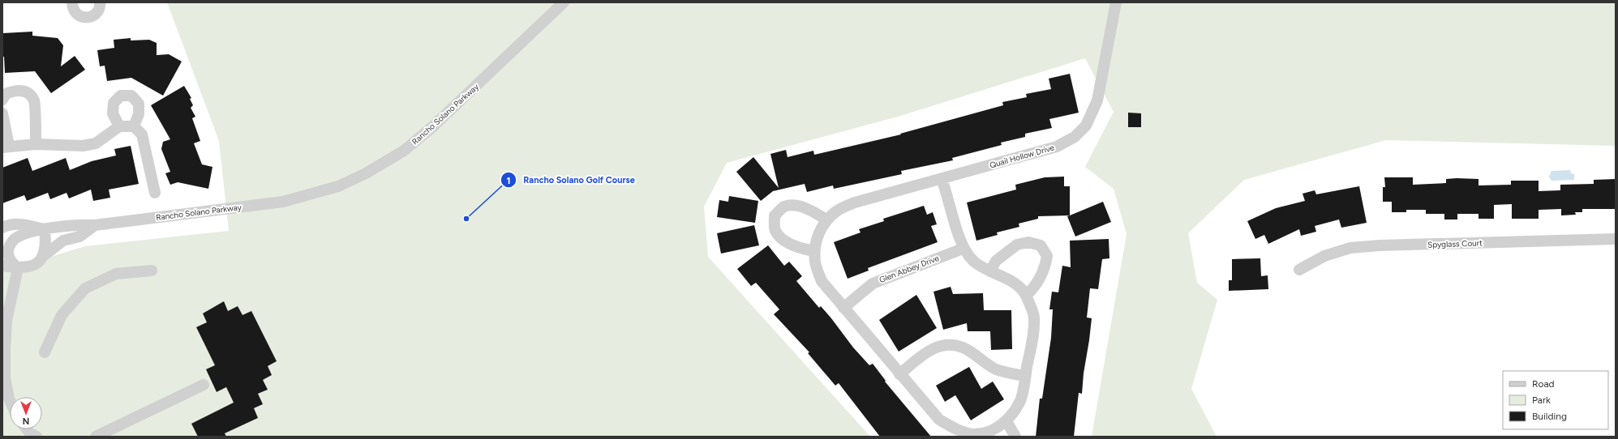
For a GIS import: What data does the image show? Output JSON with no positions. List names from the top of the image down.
{
  "streets": {
    "street": [
      "Rancho Solano Parkway",
      "Quail Hollow Drive",
      "Spyglass Court",
      "Glen Abbey Drive"
    ]
  },
  "crossings": [
    ["Quail Hollow Drive", "Glen Abbey Drive"]
  ],
  "places": ["Rancho Solano Golf Course"],
  "legend": ["Road", "Park", "Building"],
  "north": "bottom"
}
